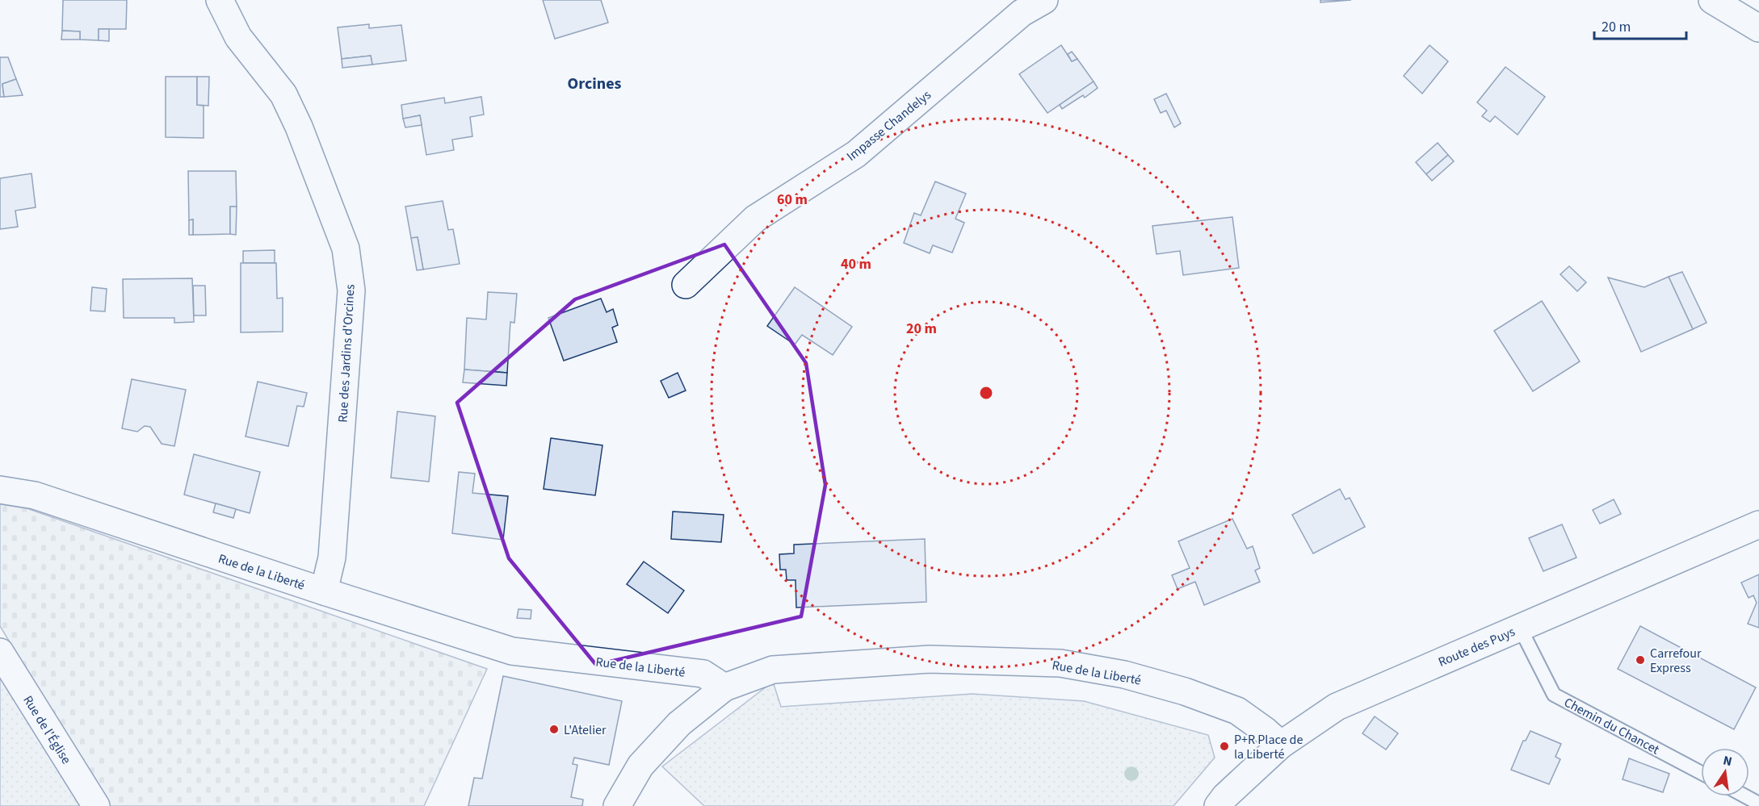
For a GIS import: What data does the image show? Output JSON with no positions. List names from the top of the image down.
{
  "streets": {
    "street": [
      "Impasse Chandelys",
      "Rue des Jardins d'Orcines",
      "Rue de la Liberté",
      "Route des Puys",
      "Rue de l'Église"
    ],
    "lane": ["Chemin du Chancet"]
  },
  "crossings": [
    ["Rue des Jardins d'Orcines", "Rue de la Liberté"],
    ["Rue de la Liberté", "Route des Puys"],
    ["Route des Puys", "Chemin du Chancet"]
  ],
  "districts": ["Orcines"],
  "places": ["Carrefour Express", "L'Atelier", "P+R Place de la Liberté"],
  "scale_bar": "20 m",
  "north": "top",
  "rings": ["60 m", "40 m", "20 m"]
}
